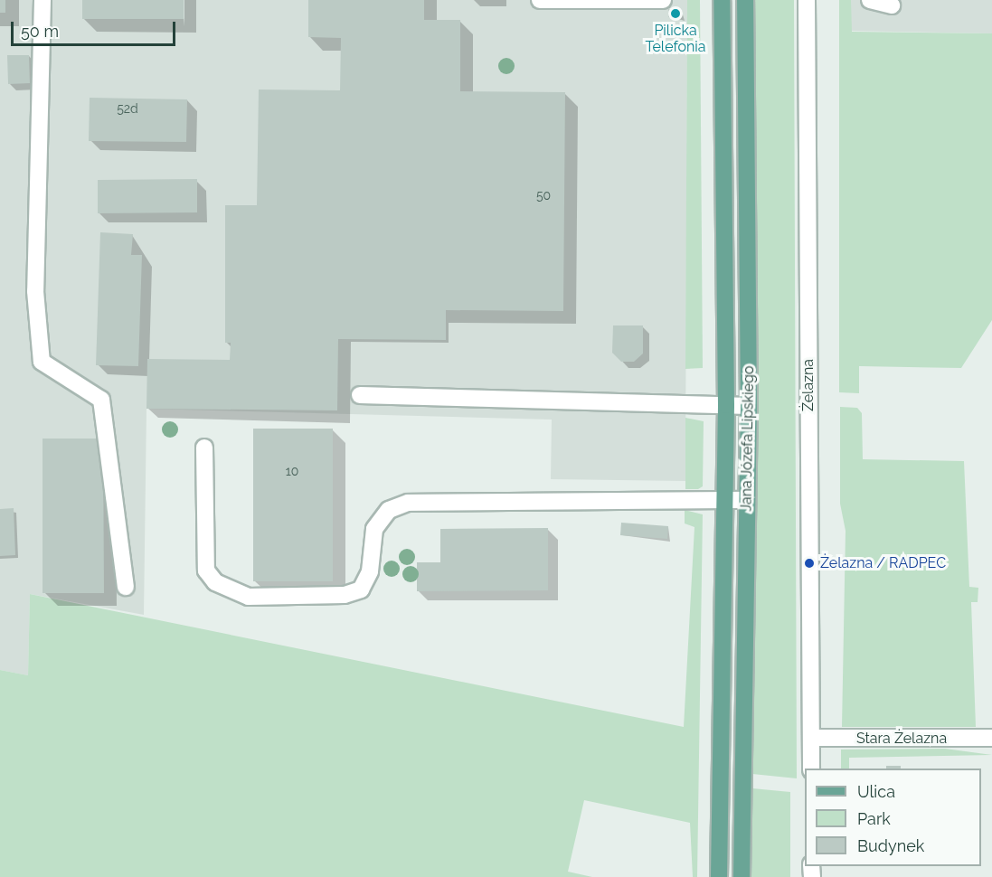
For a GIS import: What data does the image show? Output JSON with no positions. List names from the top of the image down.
{
  "streets": {
    "main road": ["Jana Józefa Lipskiego"],
    "street": ["Żelazna", "Stara Żelazna"]
  },
  "crossings": [
    ["Żelazna", "Stara Żelazna"]
  ],
  "places": ["Pilicka Telefonia", "Żelazna / RADPEC"],
  "house_numbers": ["52d", "50", "10"],
  "legend": ["Ulica", "Park", "Budynek"],
  "scale_bar": "50 m"
}
